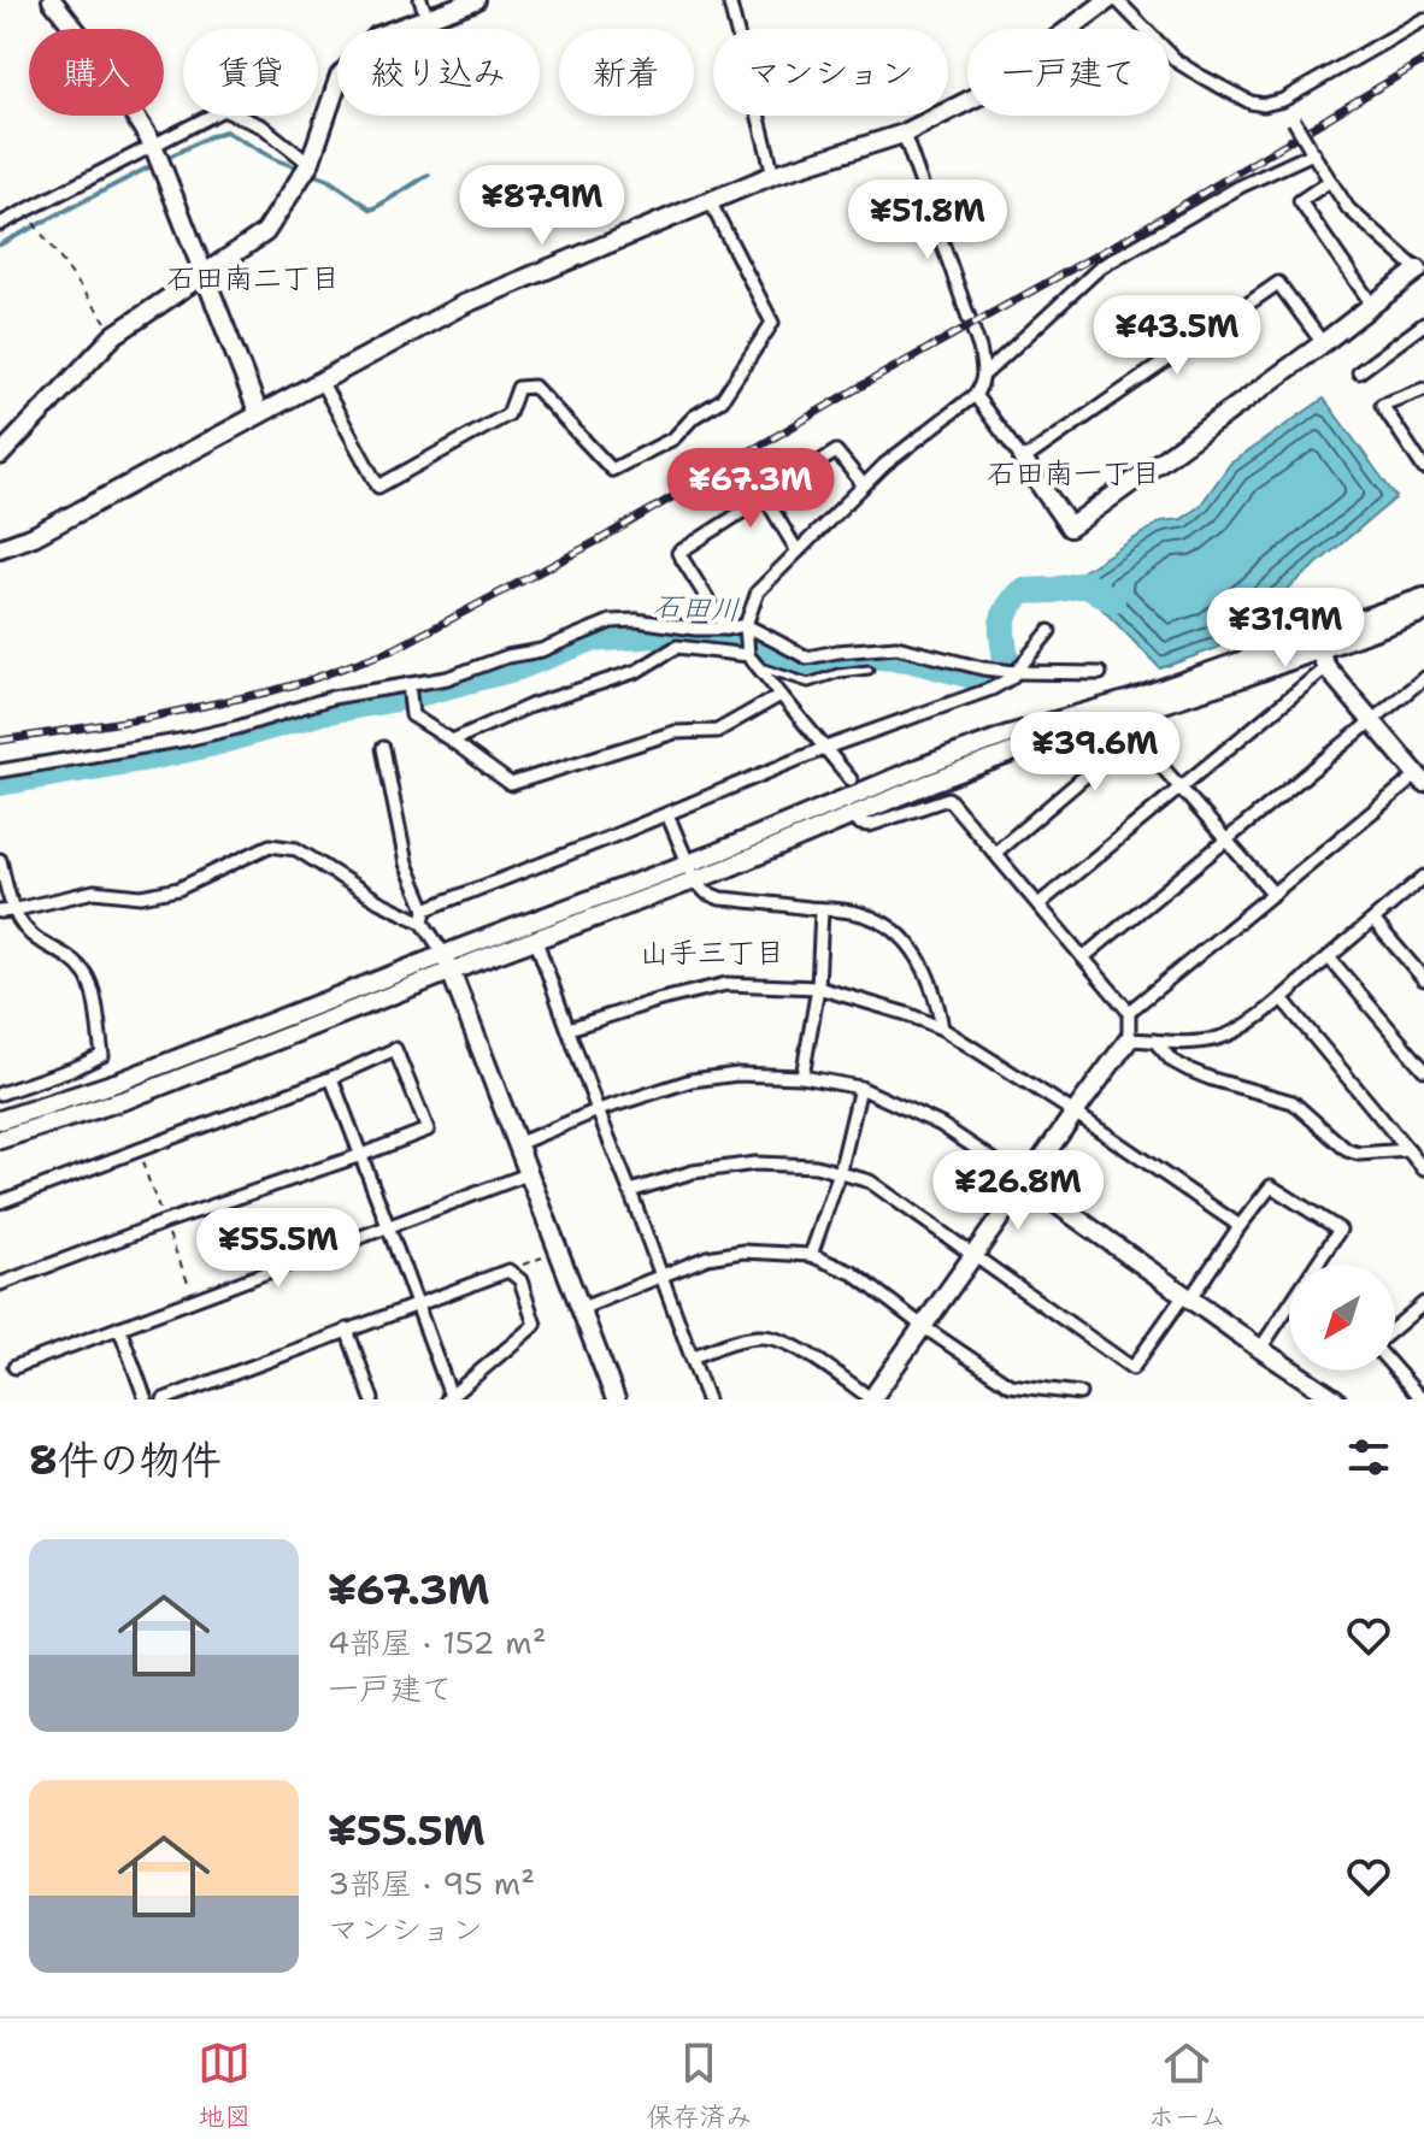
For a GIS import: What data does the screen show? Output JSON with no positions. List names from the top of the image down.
{
  "districts": ["石田南二丁目", "石田南一丁目", "山手三丁目"],
  "water": ["石田川"],
  "north": "bottom left",
  "page": {
    "chip": [
      "購入",
      "賃貸",
      "絞り込み",
      "新着",
      "マンション",
      "一戸建て"
    ],
    "price": [
      "¥87.9M",
      "¥51.8M",
      "¥43.5M",
      "¥67.3M",
      "¥31.9M",
      "¥39.6M",
      "¥26.8M",
      "¥55.5M"
    ],
    "heading": "8件の物件",
    "list": [
      {
        "name": "¥67.3M",
        "note": "4部屋 · 152 m² · 一戸建て"
      },
      {
        "name": "¥55.5M",
        "note": "3部屋 · 95 m² · マンション"
      }
    ],
    "tabs": ["地図", "保存済み", "ホーム"]
  }
}
